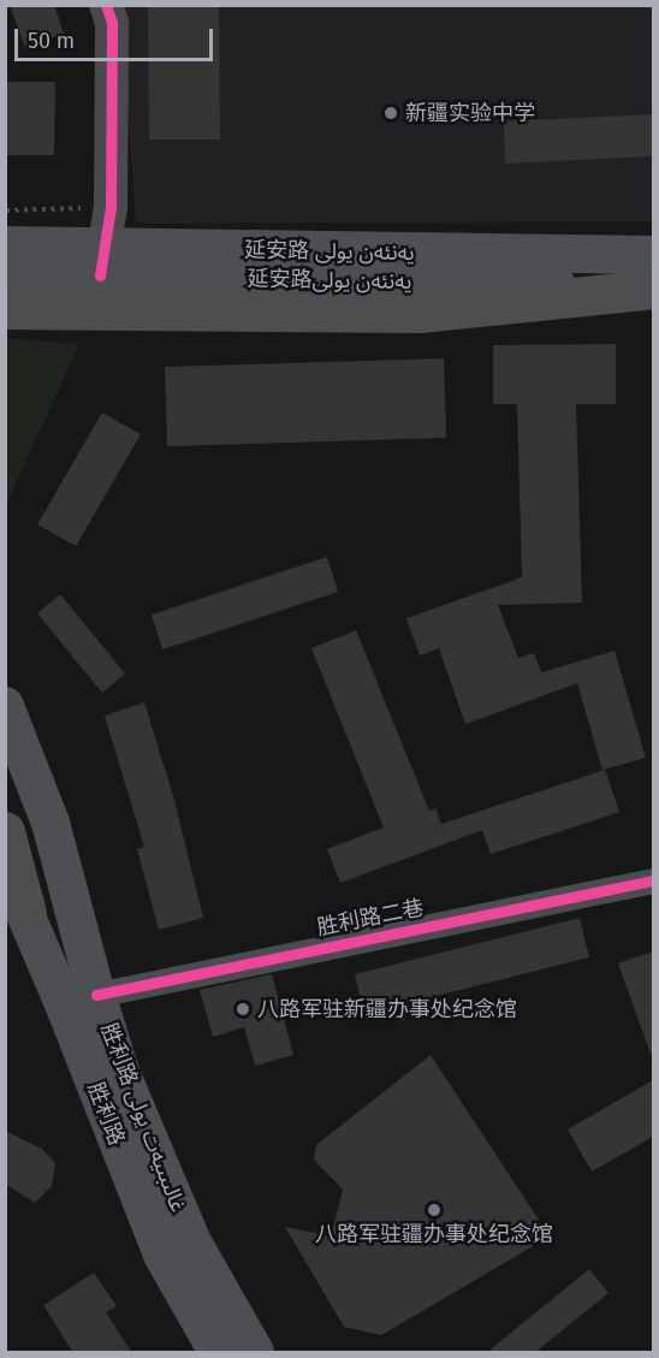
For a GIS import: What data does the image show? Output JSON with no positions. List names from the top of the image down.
{
  "streets": {
    "main road": [
      "延安路 يەنئەن يولى",
      "延安路يەنئەن يولى",
      "胜利路",
      "胜利路 غالىبىيەت يولى"
    ],
    "street": ["胜利路二巷"]
  },
  "crossings": [
    ["延安路 يەنئەن يولى", "延安路يەنئەن يولى"],
    ["胜利路二巷", "胜利路 غالىبىيەت يولى"]
  ],
  "places": ["新疆实验中学", "八路军驻新疆办事处纪念馆", "八路军驻疆办事处纪念馆"],
  "scale_bar": "50 m"
}
